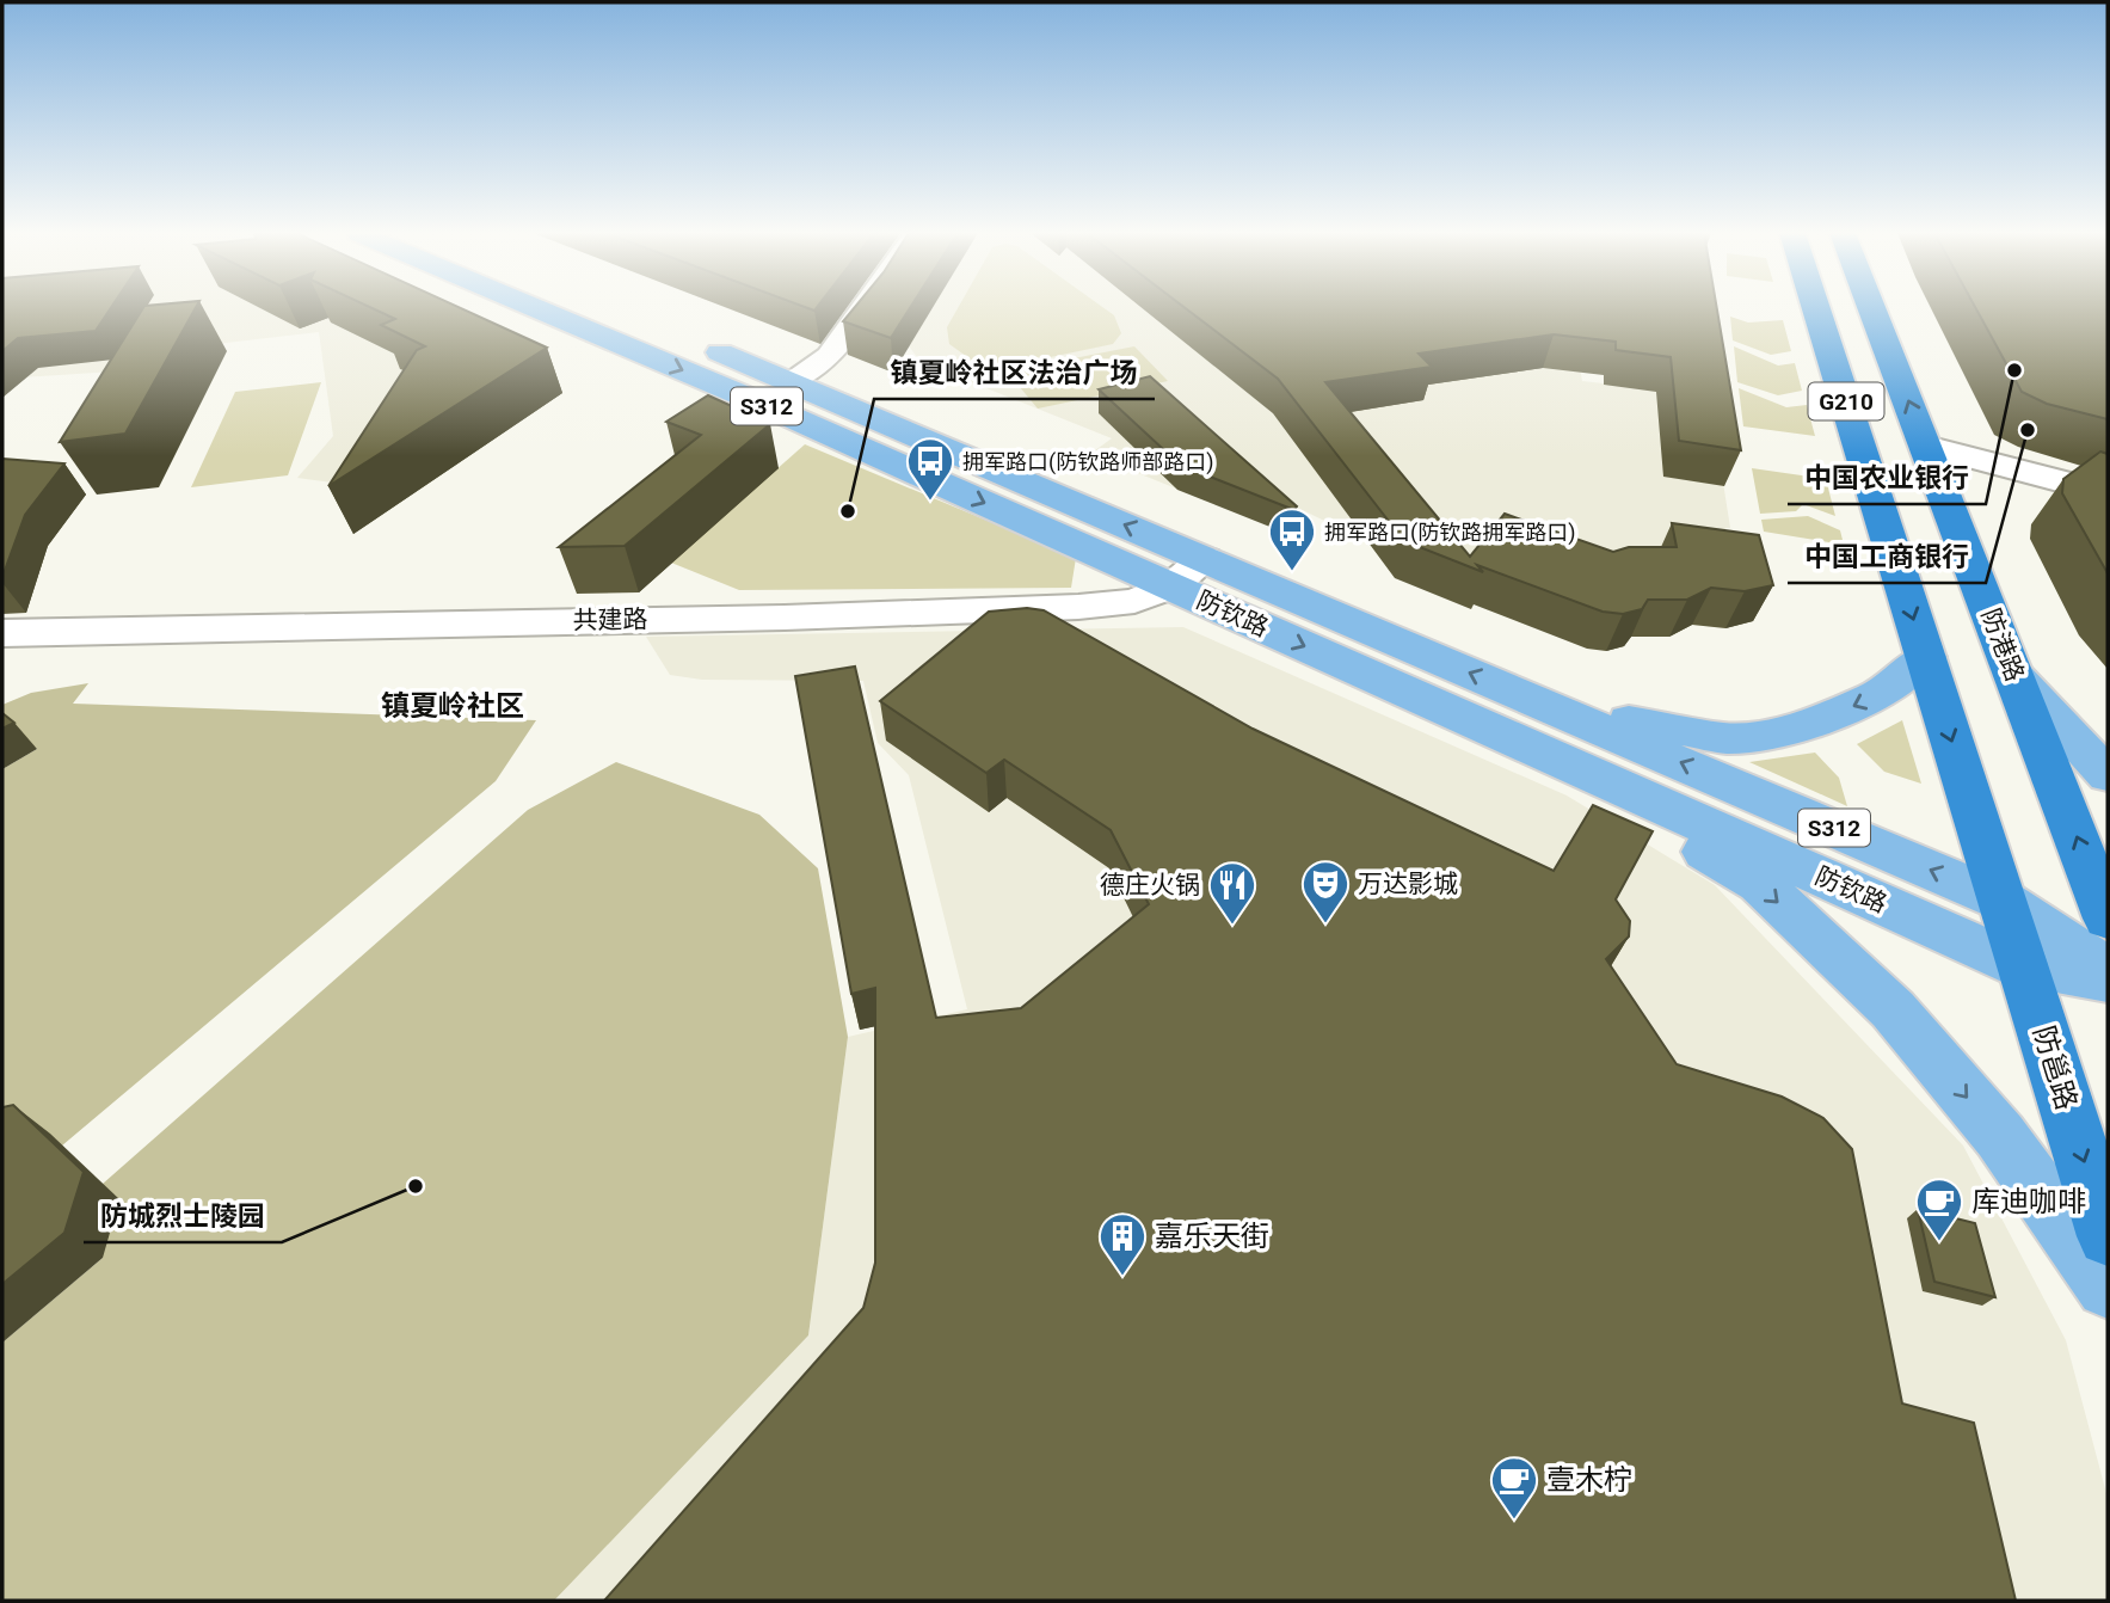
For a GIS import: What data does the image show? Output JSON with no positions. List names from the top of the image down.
{
  "streets": {
    "highway": ["G210", "防港路", "防邕路"],
    "main road": ["S312", "防钦路"],
    "street": ["共建路"]
  },
  "crossings": [
    ["G210", "防钦路"],
    ["G210", "防邕路"],
    ["防钦路", "共建路"],
    ["防钦路", "防邕路"]
  ],
  "one_way": ["防邕路"],
  "districts": ["镇夏岭社区"],
  "places": {
    "other": [
      "中国农业银行",
      "中国工商银行",
      "镇夏岭社区法治广场",
      "防城烈士陵园"
    ],
    "bus stop": ["拥军路口(防钦路师部路口)", "拥军路口(防钦路拥军路口)"],
    "theatre": ["万达影城"],
    "restaurant": ["德庄火锅"],
    "cafe": ["库迪咖啡", "壹木柠"],
    "building": ["嘉乐天街"]
  }
}
